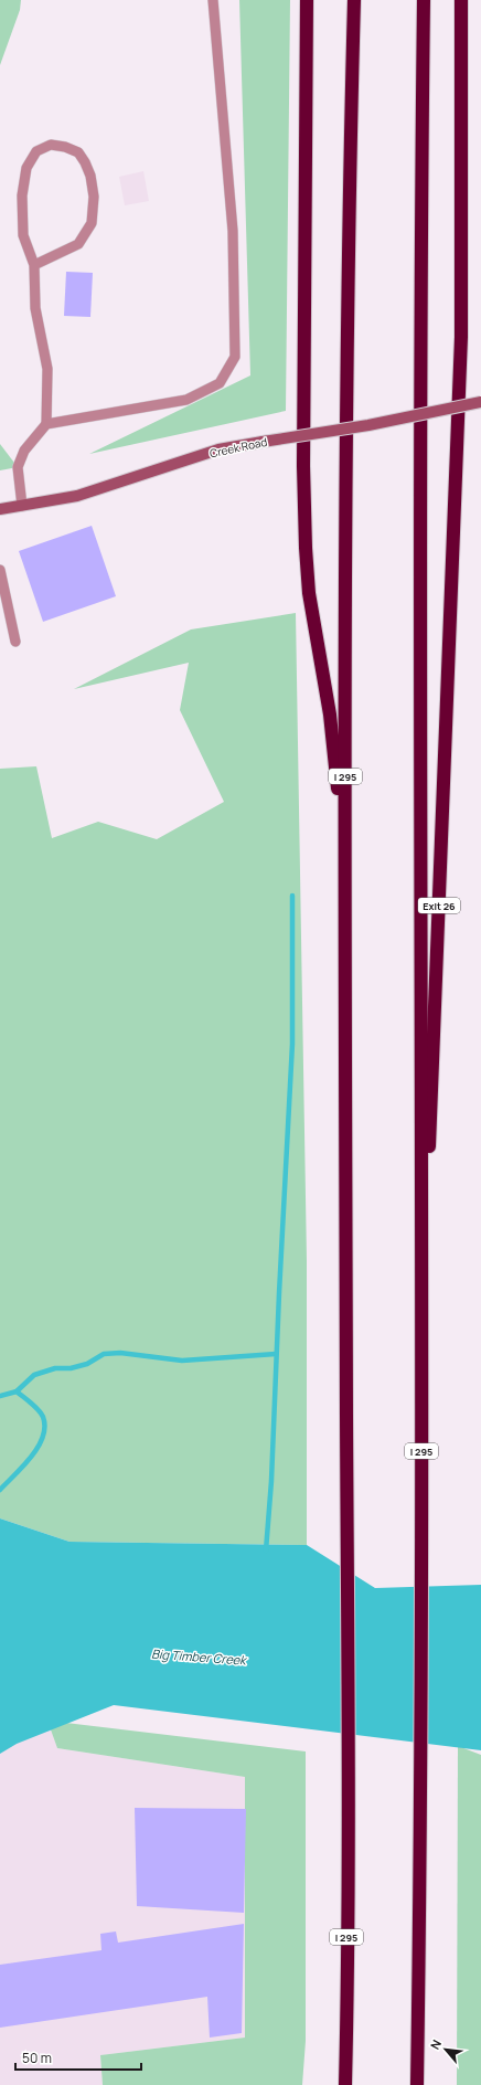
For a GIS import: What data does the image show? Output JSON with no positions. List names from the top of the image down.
{
  "streets": {
    "highway": ["I 295", "Exit 26"],
    "street": ["Creek Road"]
  },
  "crossings": [
    ["I 295", "Exit 26"]
  ],
  "water": ["Big Timber Creek"],
  "scale_bar": "50 m",
  "north": "top left"
}
